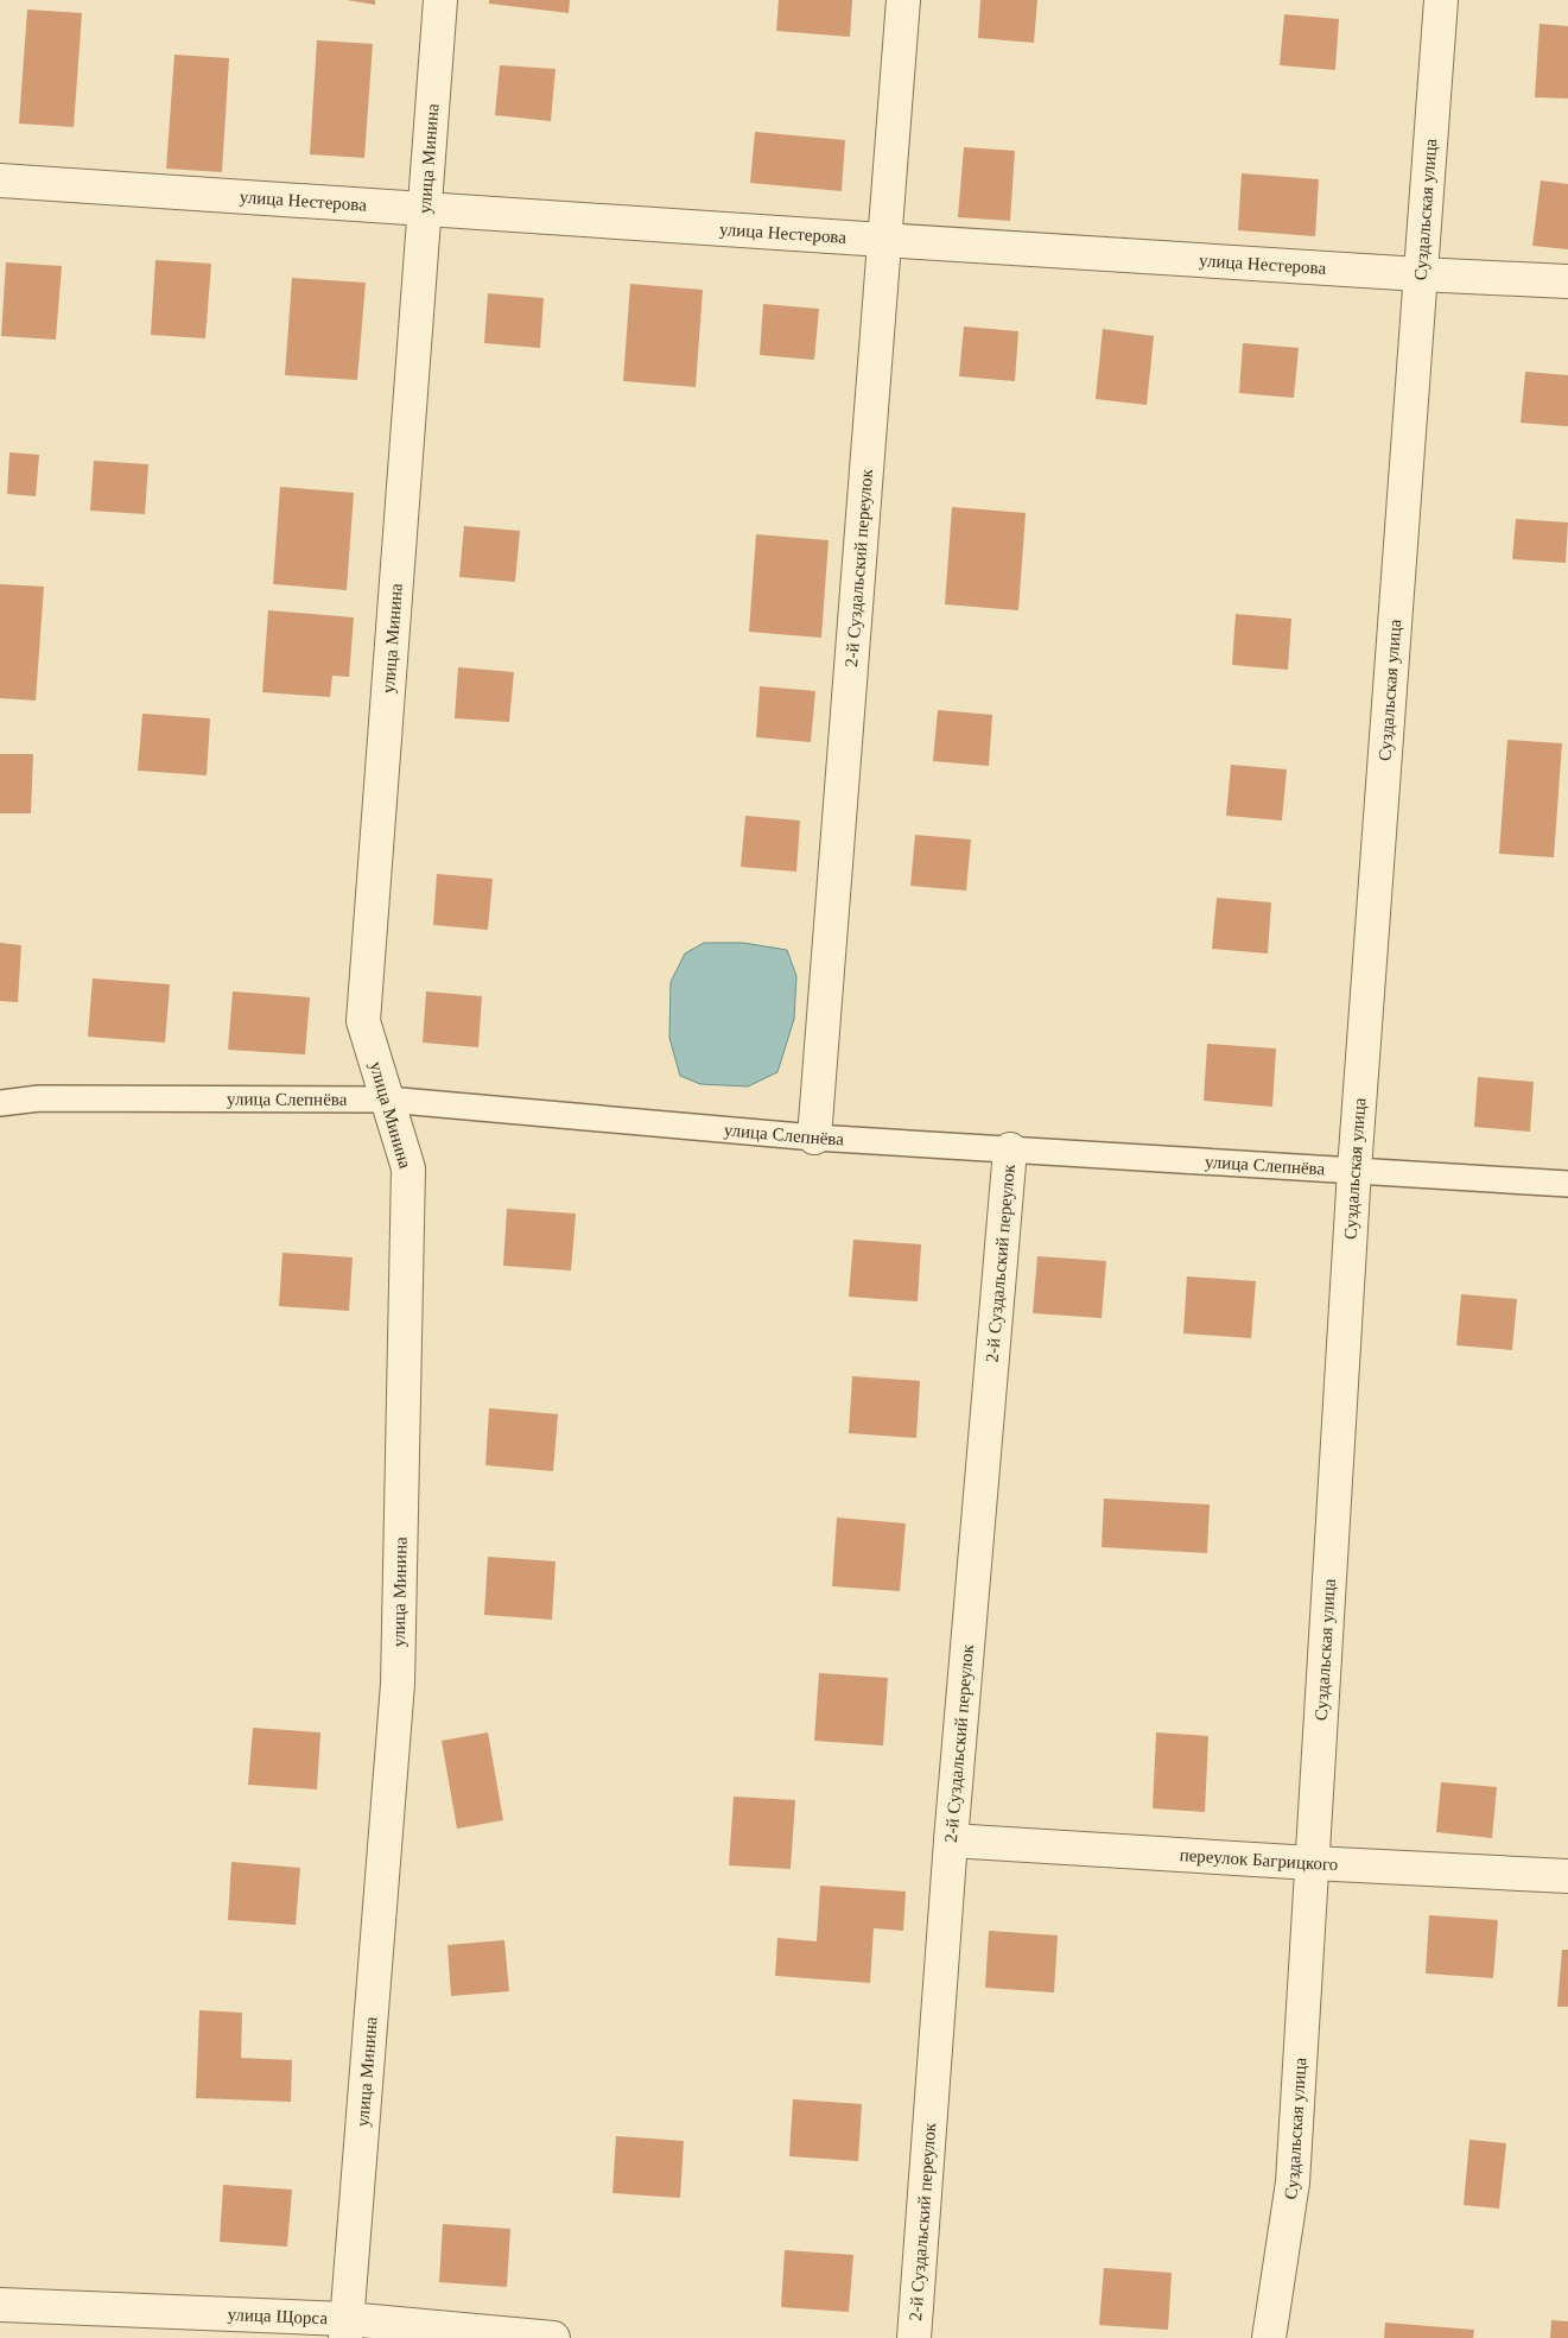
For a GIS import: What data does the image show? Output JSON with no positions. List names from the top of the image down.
{
  "streets": {
    "street": [
      "улица Минина",
      "улица Нестерова",
      "Суздальская улица",
      "2-й Суздальский переулок",
      "улица Слепнёва",
      "переулок Багрицкого",
      "улица Щорса"
    ]
  },
  "crossings": [
    ["улица Минина", "улица Нестерова"],
    ["улица Минина", "улица Слепнёва"],
    ["улица Минина", "улица Щорса"],
    ["улица Нестерова", "Суздальская улица"],
    ["улица Нестерова", "2-й Суздальский переулок"],
    ["Суздальская улица", "улица Слепнёва"],
    ["Суздальская улица", "переулок Багрицкого"],
    ["2-й Суздальский переулок", "улица Слепнёва"],
    ["2-й Суздальский переулок", "переулок Багрицкого"]
  ]
}
